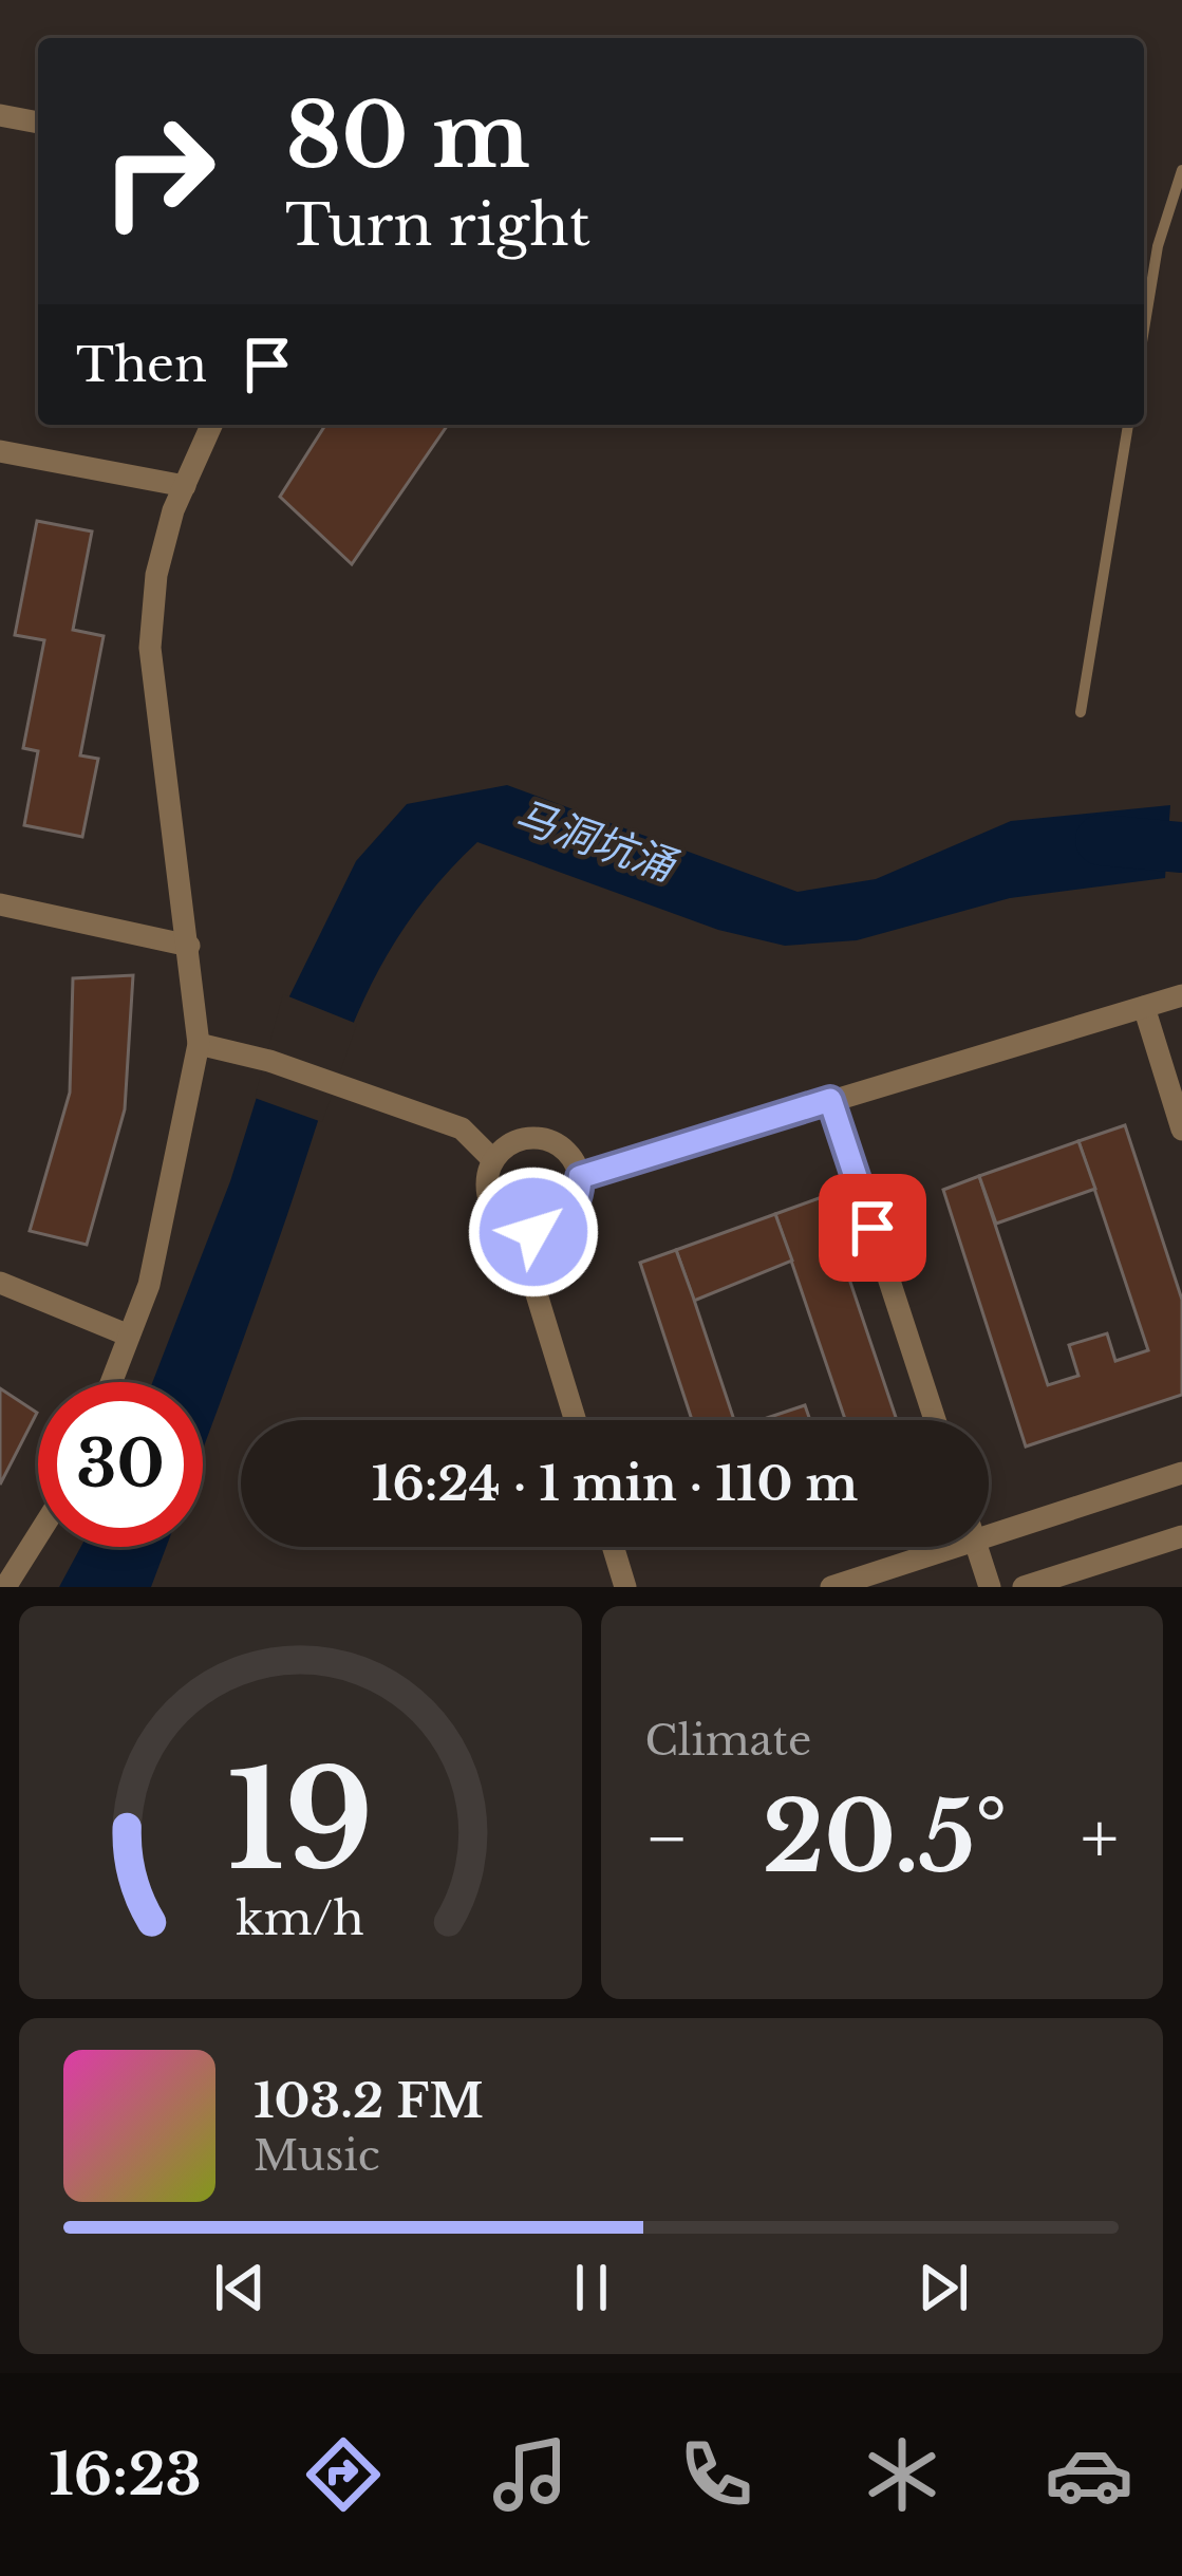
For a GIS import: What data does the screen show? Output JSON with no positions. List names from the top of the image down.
{
  "water": ["马洞坑涌"],
  "page": {
    "turn": ["80 m", "Turn right"],
    "then": "Then",
    "limit": "30",
    "trip": "16:24 · 1 min · 110 m",
    "tile": "Climate",
    "heat": ["−", "20.5°", "+"],
    "song": ["103.2 FM", "Music"],
    "tabs": "16:23",
    "gauge": ["19", "km/h"]
  }
}
